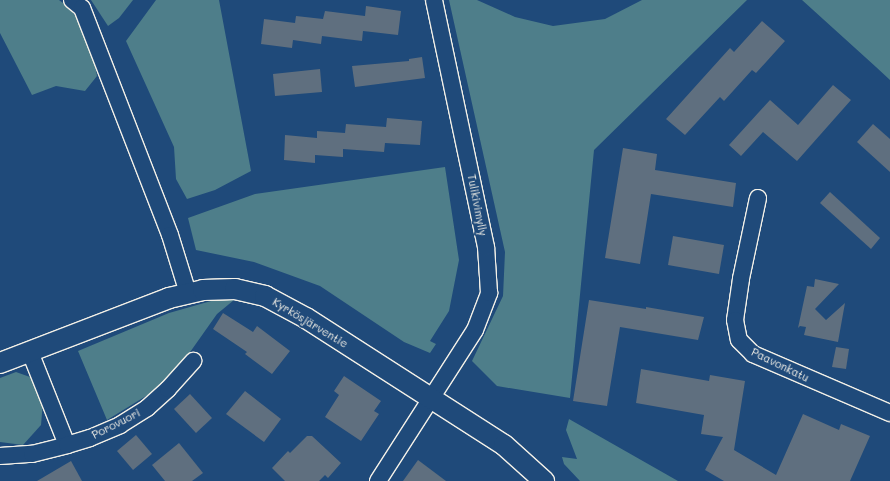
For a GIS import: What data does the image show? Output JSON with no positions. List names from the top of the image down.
{
  "streets": {
    "street": [
      "Tulikivimylly",
      "Kyrkösjärventie",
      "Paavonkatu",
      "Porovuori"
    ]
  },
  "crossings": [
    ["Tulikivimylly", "Kyrkösjärventie"]
  ]
}
